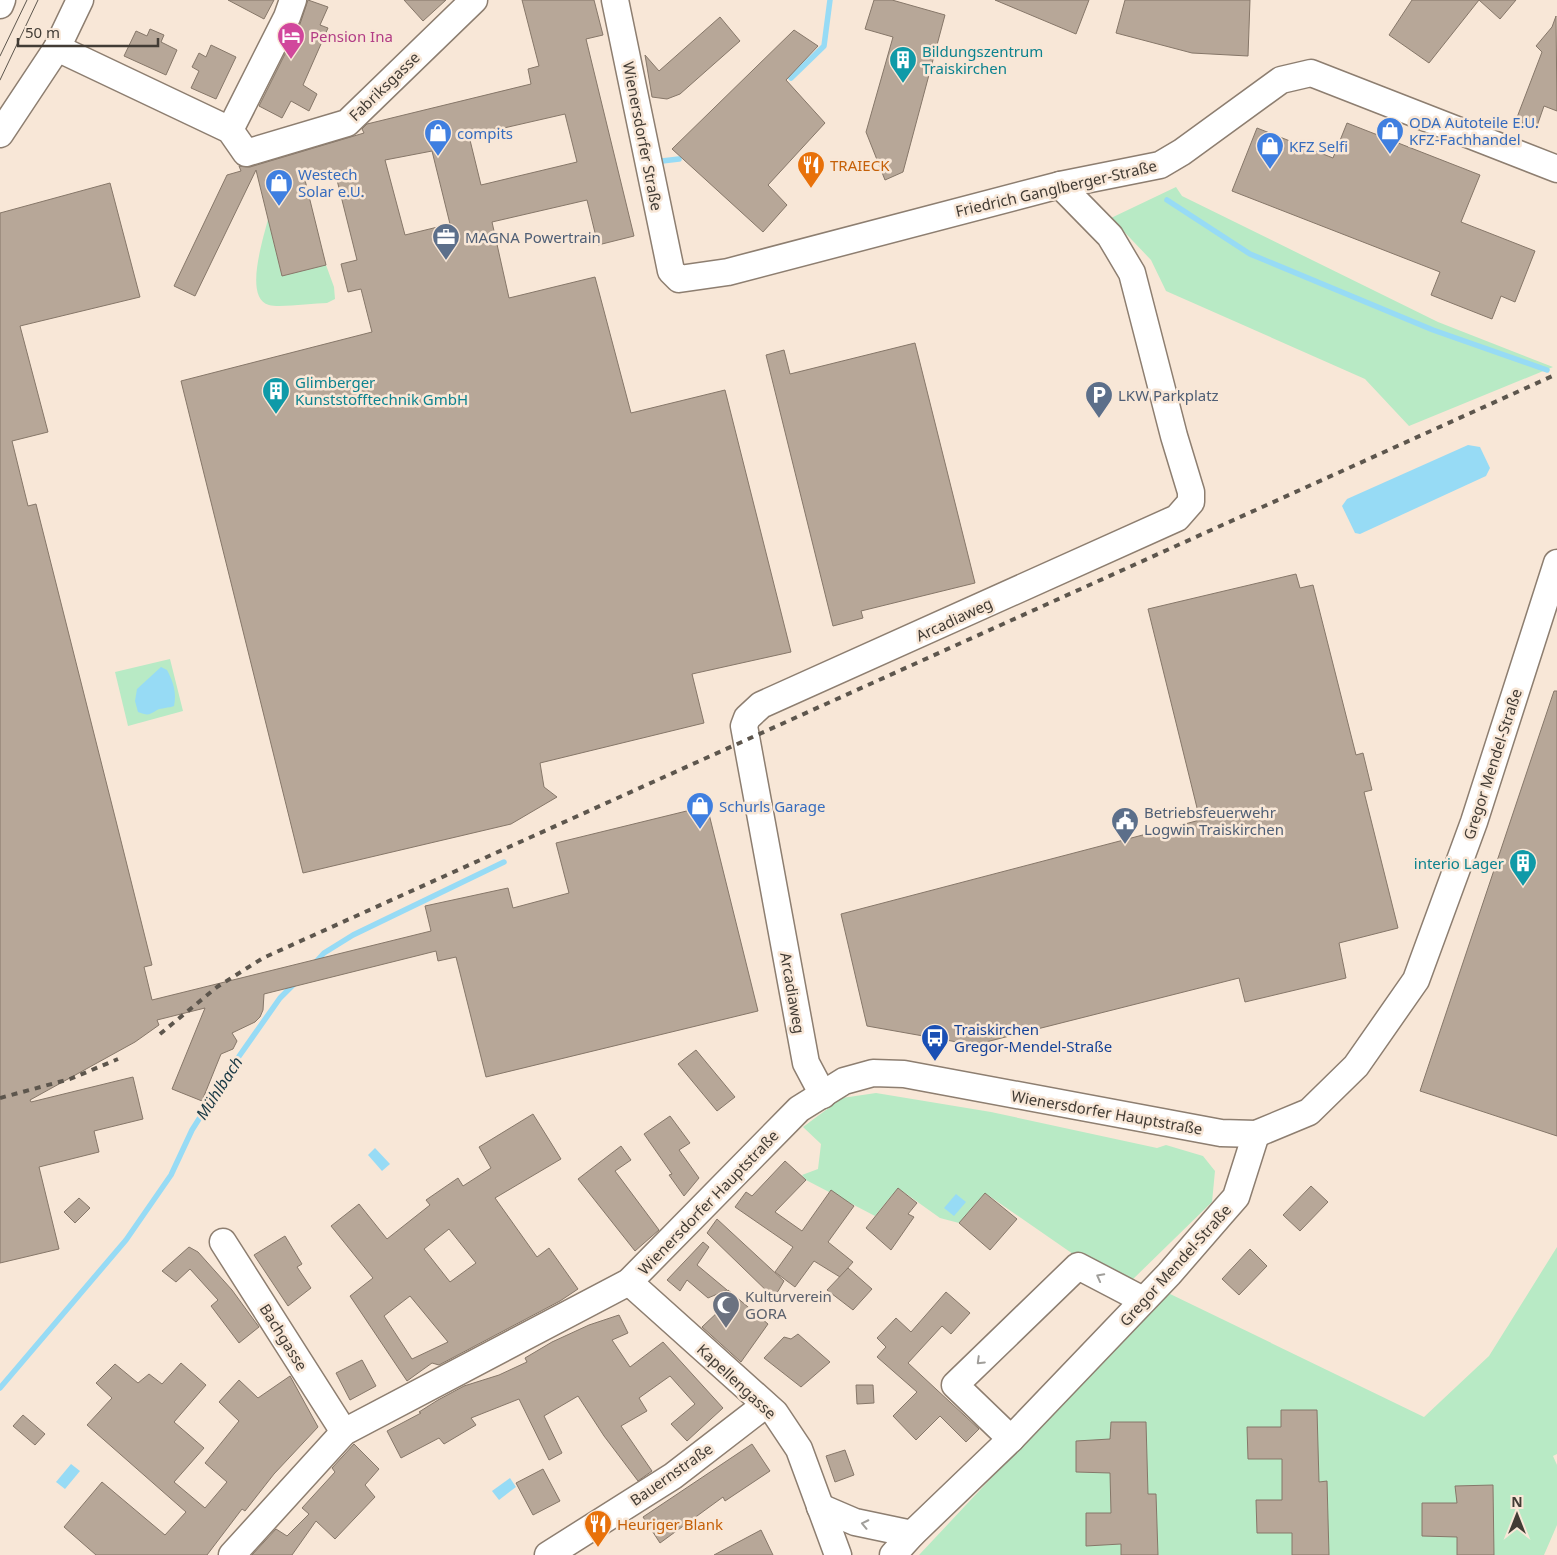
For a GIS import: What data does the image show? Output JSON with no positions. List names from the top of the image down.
{
  "streets": {
    "street": [
      "Fabriksgasse",
      "Wienersdorfer Straße",
      "Friedrich Ganglberger-Straße",
      "Arcadiaweg",
      "Gregor Mendel-Straße",
      "Wienersdorfer Hauptstraße",
      "Bachgasse",
      "Kapellengasse",
      "Bauernstraße"
    ]
  },
  "crossings": [
    ["Wienersdorfer Straße", "Friedrich Ganglberger-Straße"],
    ["Friedrich Ganglberger-Straße", "Arcadiaweg"],
    ["Arcadiaweg", "Wienersdorfer Hauptstraße"],
    ["Gregor Mendel-Straße", "Wienersdorfer Hauptstraße"],
    ["Wienersdorfer Hauptstraße", "Bachgasse"],
    ["Wienersdorfer Hauptstraße", "Kapellengasse"],
    ["Kapellengasse", "Bauernstraße"]
  ],
  "water": ["Mühlbach"],
  "places": {
    "hotel": ["Pension Ina"],
    "building": ["Bildungszentrum Traiskirchen", "Glimberger Kunststofftechnik GmbH", "interio Lager"],
    "shop": [
      "ODA Autoteile E.U. KFZ-Fachhandel",
      "compits",
      "KFZ Selfi",
      "Westech Solar e.U.",
      "Schurls Garage"
    ],
    "restaurant": ["TRAIECK", "Heuriger Blank"],
    "office": ["MAGNA Powertrain"],
    "parking": ["LKW Parkplatz"],
    "public building": ["Betriebsfeuerwehr Logwin Traiskirchen"],
    "bus stop": ["Traiskirchen Gregor-Mendel-Straße"],
    "mosque": ["Kulturverein GORA"]
  },
  "scale_bar": "50 m",
  "north": "top"
}
